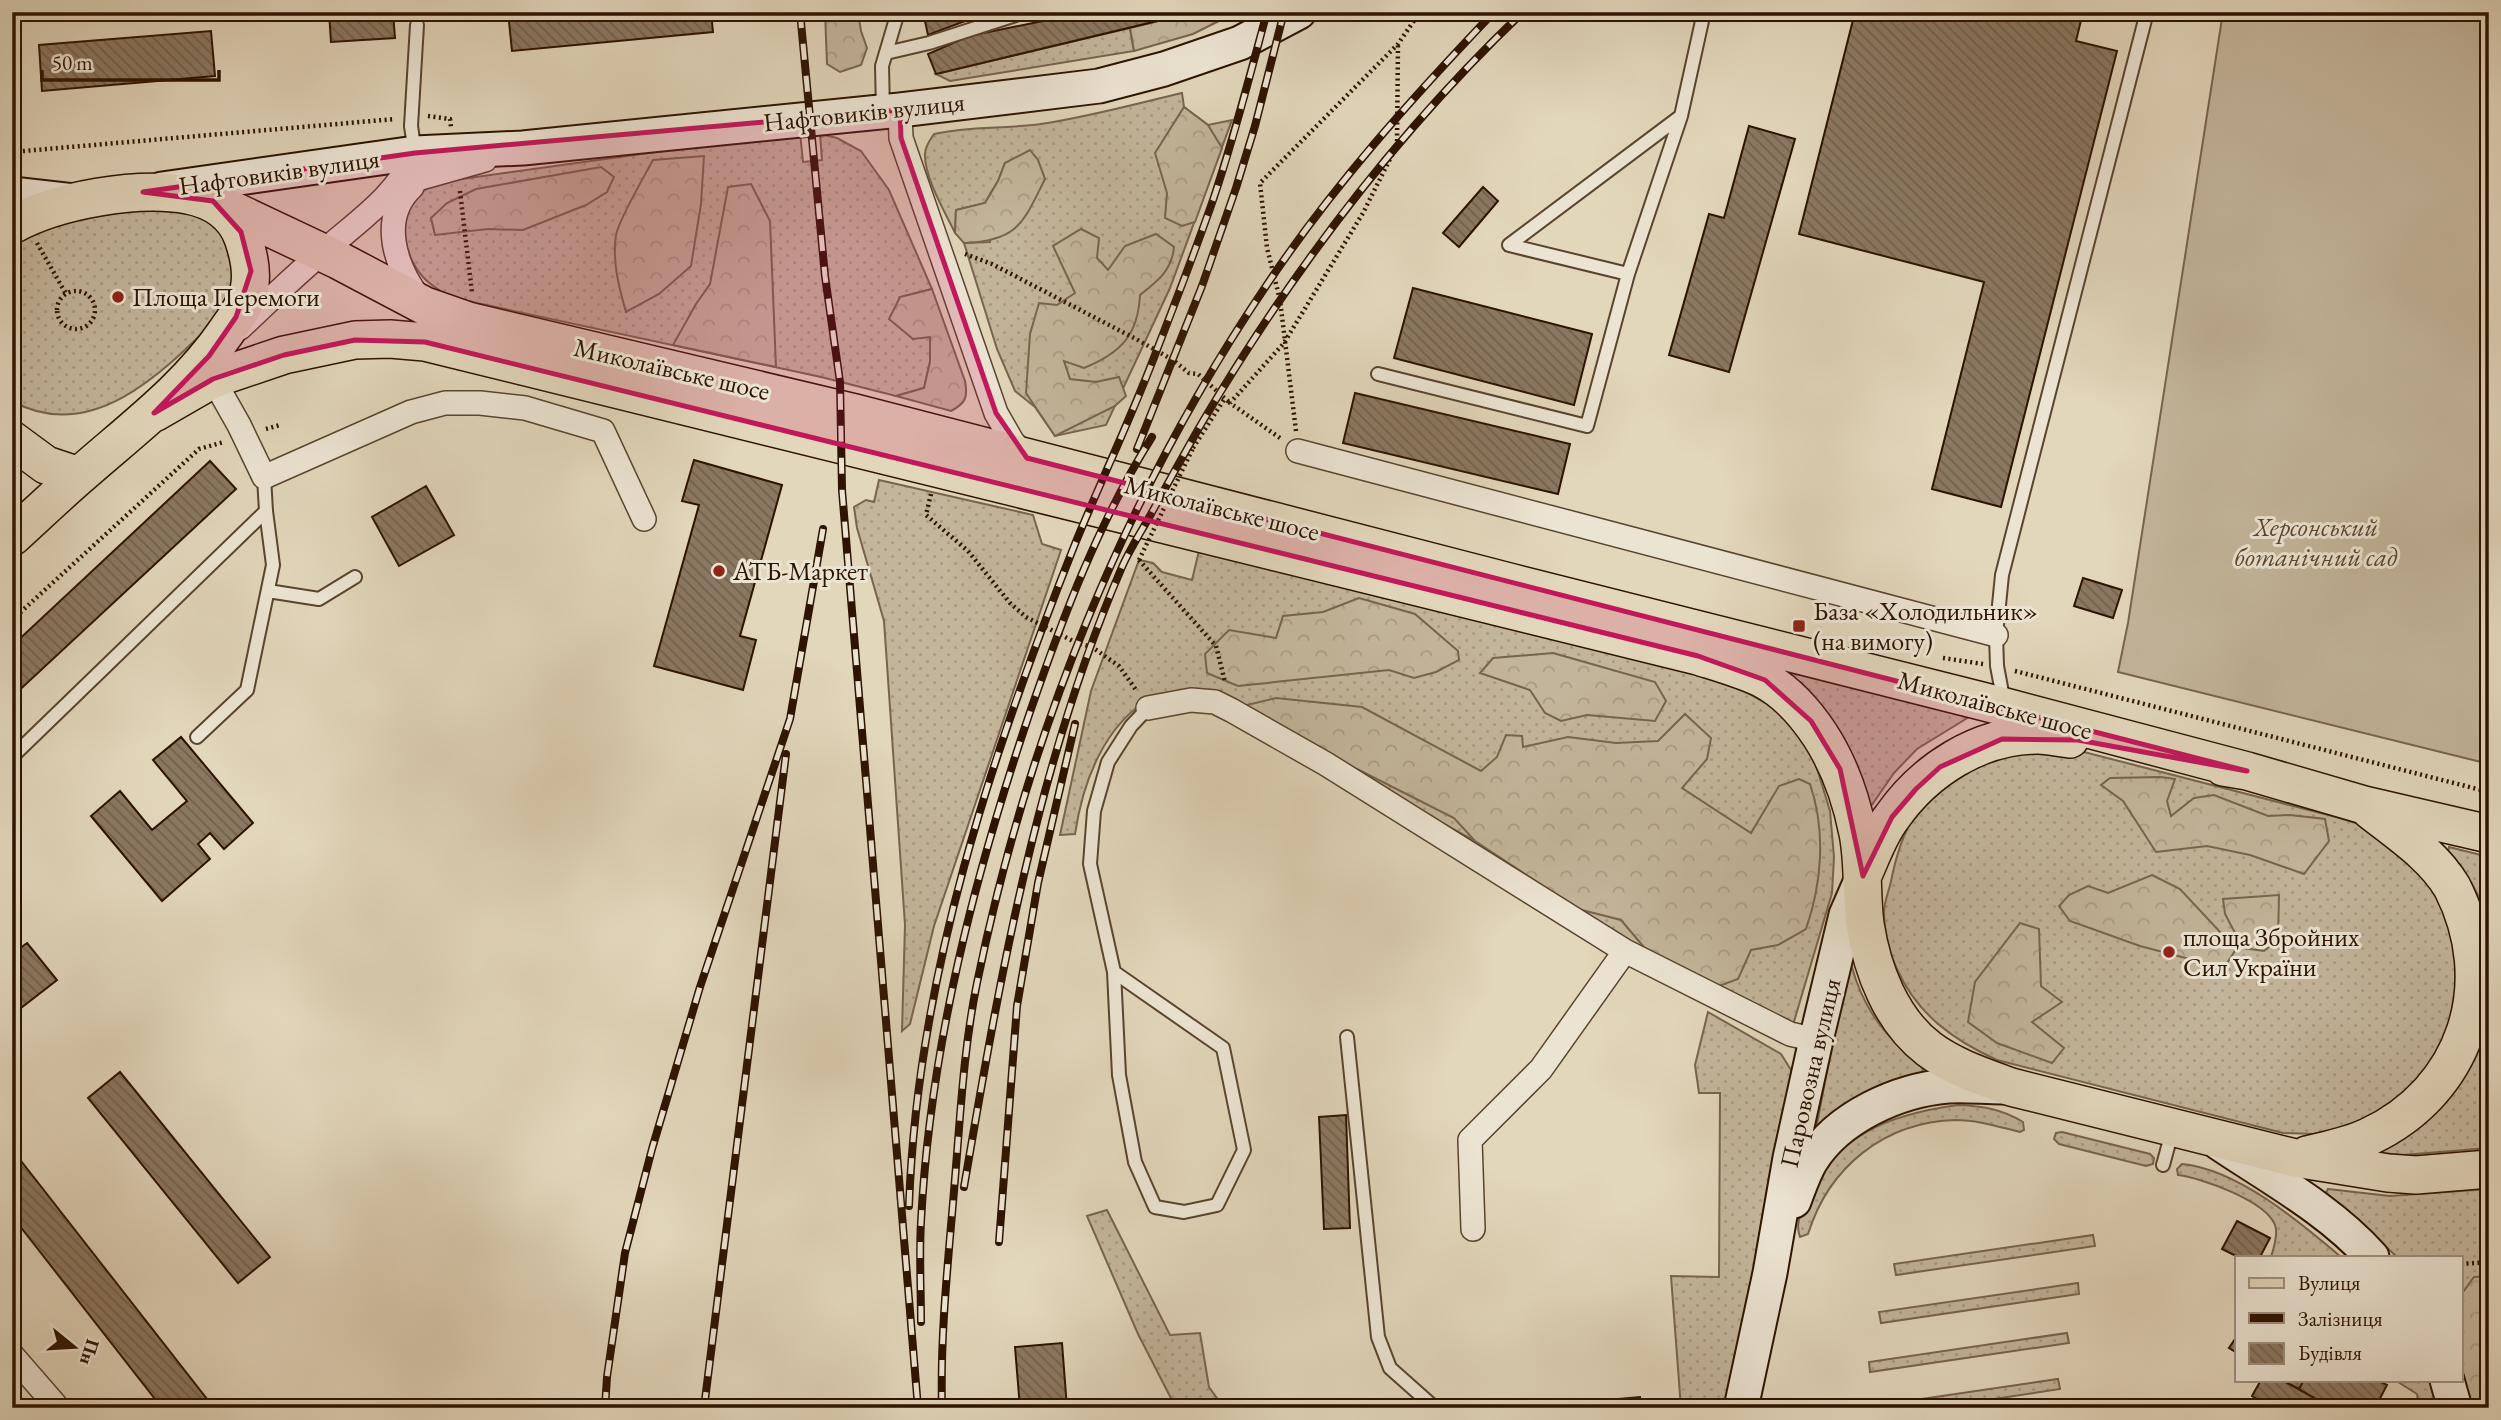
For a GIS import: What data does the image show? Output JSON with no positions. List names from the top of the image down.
{
  "streets": {
    "main road": ["Миколаївське шосе"],
    "street": ["Нафтовиків вулиця", "Паровозна вулиця"]
  },
  "crossings": [
    ["Нафтовиків вулиця", "Миколаївське шосе"],
    ["Миколаївське шосе", "Паровозна вулиця"]
  ],
  "parks": ["Херсонський ботанічний сад"],
  "places": {
    "other": ["Площа Перемоги", "АТБ-Маркет", "площа Збройних Сил України"],
    "transit": ["База «Холодильник» (на вимогу)"]
  },
  "legend": ["Вулиця", "Залізниця", "Будівля"],
  "scale_bar": "50 m",
  "north": "right"
}
